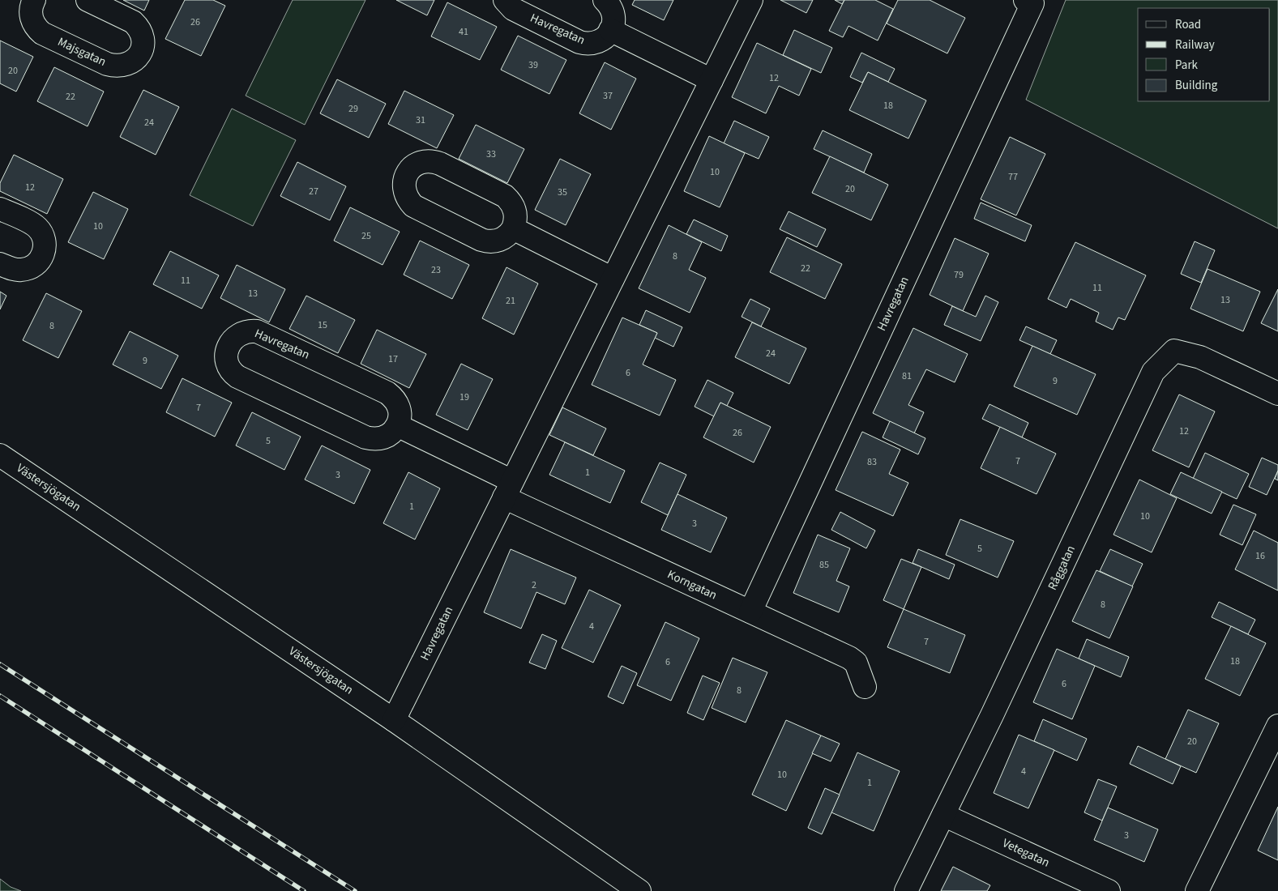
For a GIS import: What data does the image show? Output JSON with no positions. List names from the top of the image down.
{
  "streets": {
    "street": [
      "Havregatan",
      "Majsgatan",
      "Västersjögatan",
      "Råggatan",
      "Korngatan",
      "Vetegatan"
    ]
  },
  "crossings": [
    ["Havregatan", "Västersjögatan"],
    ["Havregatan", "Korngatan"],
    ["Råggatan", "Vetegatan"]
  ],
  "house_numbers": [
    "26",
    "41",
    "39",
    "20",
    "12",
    "37",
    "22",
    "18",
    "29",
    "31",
    "24",
    "33",
    "10",
    "77",
    "12",
    "20",
    "27",
    "35",
    "10",
    "25",
    "8",
    "22",
    "23",
    "79",
    "11",
    "11",
    "13",
    "13",
    "21",
    "15",
    "8",
    "24",
    "17",
    "9",
    "6",
    "81",
    "9",
    "19",
    "7",
    "12",
    "26",
    "5",
    "7",
    "83",
    "1",
    "3",
    "1",
    "10",
    "3",
    "5",
    "16",
    "85",
    "2",
    "8",
    "4",
    "7",
    "18",
    "6",
    "6",
    "8",
    "20",
    "4",
    "10",
    "1",
    "3"
  ],
  "legend": [
    "Road",
    "Railway",
    "Park",
    "Building"
  ]
}
